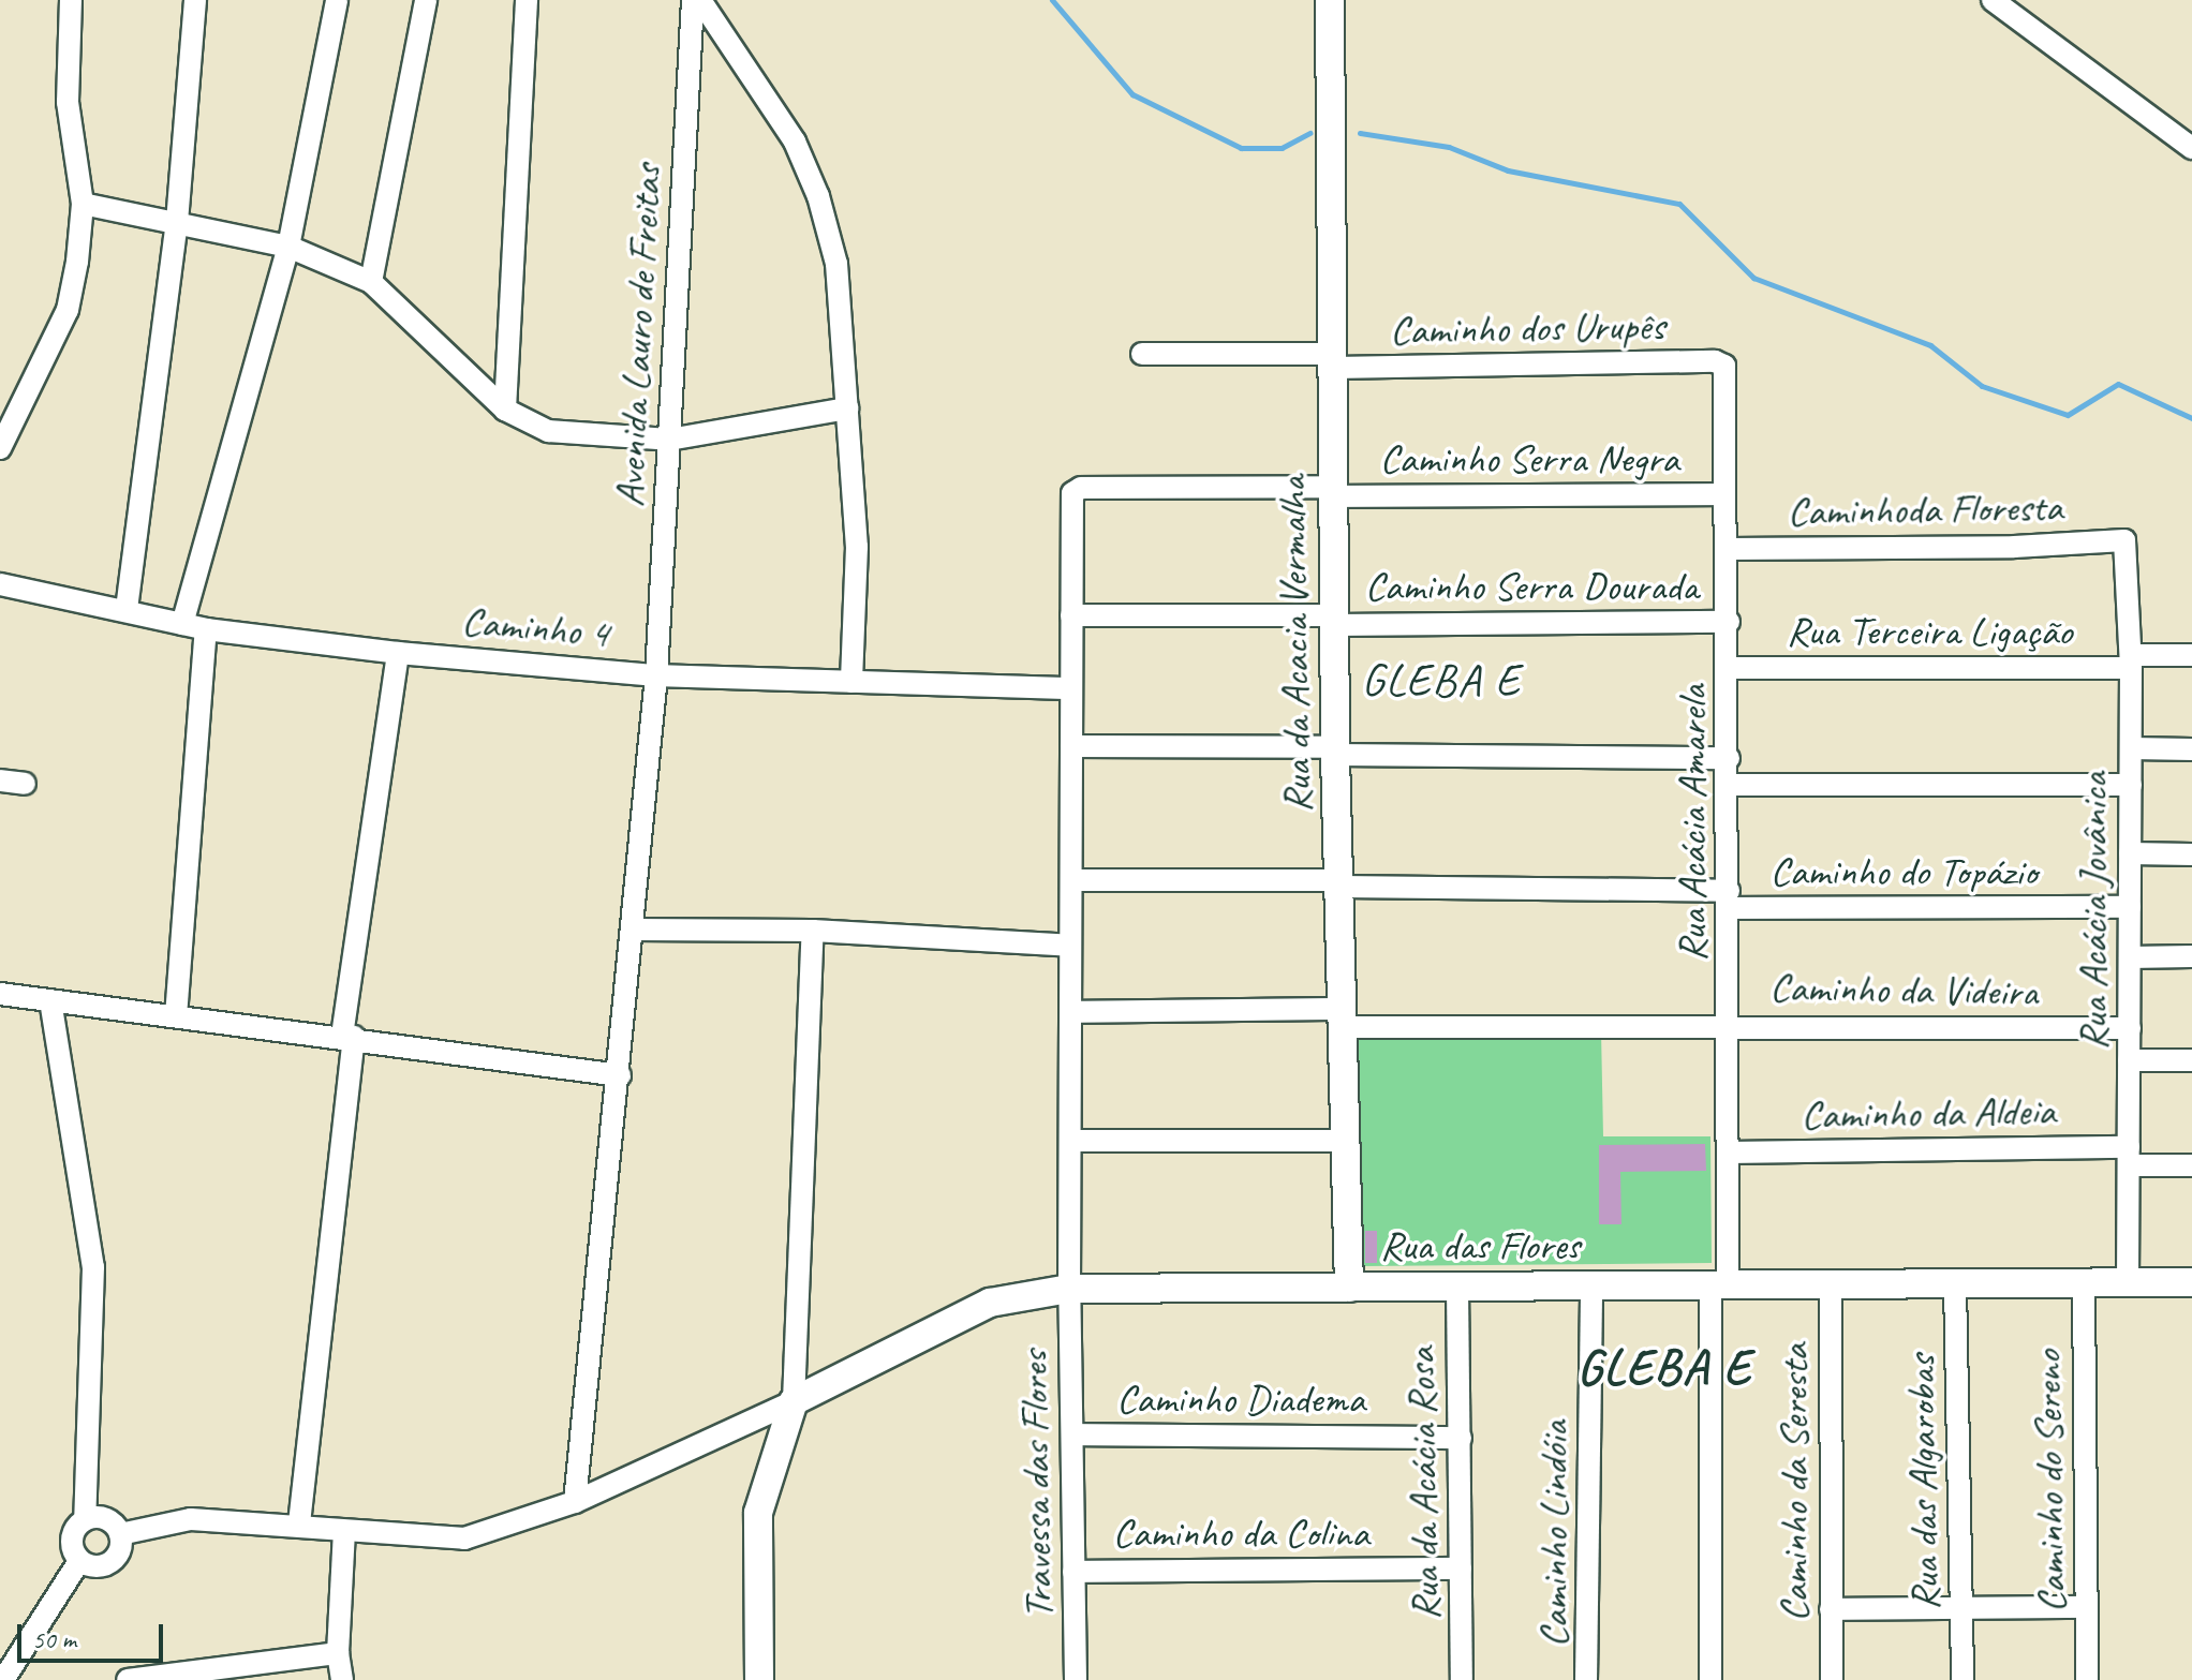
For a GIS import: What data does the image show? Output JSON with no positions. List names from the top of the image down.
{
  "streets": {
    "street": [
      "Caminho dos Urupês",
      "Avenida Lauro de Freitas",
      "Caminho Serra Negra",
      "Caminhoda Floresta",
      "Caminho Serra Dourada",
      "Caminho 4",
      "Rua Terceira Ligação",
      "Rua da Acacia Vermalha",
      "Rua Acácia Amarela",
      "Caminho do Topázio",
      "Rua Acácia Jovânica",
      "Caminho da Videira",
      "Caminho da Aldeia",
      "Rua das Flores",
      "Caminho Diadema",
      "Caminho do Sereno",
      "Caminho da Seresta",
      "Rua das Algarobas",
      "Rua da Acácia Rosa",
      "Travessa das Flores",
      "Caminho da Colina",
      "Caminho Lindóia"
    ]
  },
  "crossings": [
    ["Caminho dos Urupês", "Rua da Acacia Vermalha"],
    ["Caminho dos Urupês", "Rua Acácia Amarela"],
    ["Avenida Lauro de Freitas", "Caminho 4"],
    ["Caminho Serra Negra", "Rua da Acacia Vermalha"],
    ["Caminho Serra Negra", "Rua Acácia Amarela"],
    ["Caminho Serra Negra", "Travessa das Flores"],
    ["Caminhoda Floresta", "Rua Acácia Amarela"],
    ["Caminhoda Floresta", "Rua Acácia Jovânica"],
    ["Caminho Serra Dourada", "Rua da Acacia Vermalha"],
    ["Caminho Serra Dourada", "Rua Acácia Amarela"],
    ["Caminho Serra Dourada", "Travessa das Flores"],
    ["Caminho 4", "Travessa das Flores"],
    ["Rua Terceira Ligação", "Rua Acácia Amarela"],
    ["Rua Terceira Ligação", "Rua Acácia Jovânica"],
    ["Rua da Acacia Vermalha", "Caminho do Topázio"],
    ["Rua da Acacia Vermalha", "Caminho da Videira"],
    ["Rua da Acacia Vermalha", "Rua das Flores"],
    ["Rua Acácia Amarela", "Caminho do Topázio"],
    ["Rua Acácia Amarela", "Caminho da Videira"],
    ["Rua Acácia Amarela", "Caminho da Aldeia"],
    ["Rua Acácia Amarela", "Rua das Flores"],
    ["Caminho do Topázio", "Rua Acácia Jovânica"],
    ["Caminho do Topázio", "Travessa das Flores"],
    ["Rua Acácia Jovânica", "Caminho da Videira"],
    ["Rua Acácia Jovânica", "Caminho da Aldeia"],
    ["Rua Acácia Jovânica", "Rua das Flores"],
    ["Caminho da Videira", "Travessa das Flores"],
    ["Rua das Flores", "Caminho do Sereno"],
    ["Rua das Flores", "Caminho da Seresta"],
    ["Rua das Flores", "Rua das Algarobas"],
    ["Rua das Flores", "Rua da Acácia Rosa"],
    ["Rua das Flores", "Travessa das Flores"],
    ["Rua das Flores", "Caminho Lindóia"],
    ["Caminho Diadema", "Rua da Acácia Rosa"],
    ["Caminho Diadema", "Travessa das Flores"],
    ["Rua da Acácia Rosa", "Caminho da Colina"],
    ["Travessa das Flores", "Caminho da Colina"]
  ],
  "districts": ["GLEBA E", "GLEBA E"],
  "scale_bar": "50 m"
}
